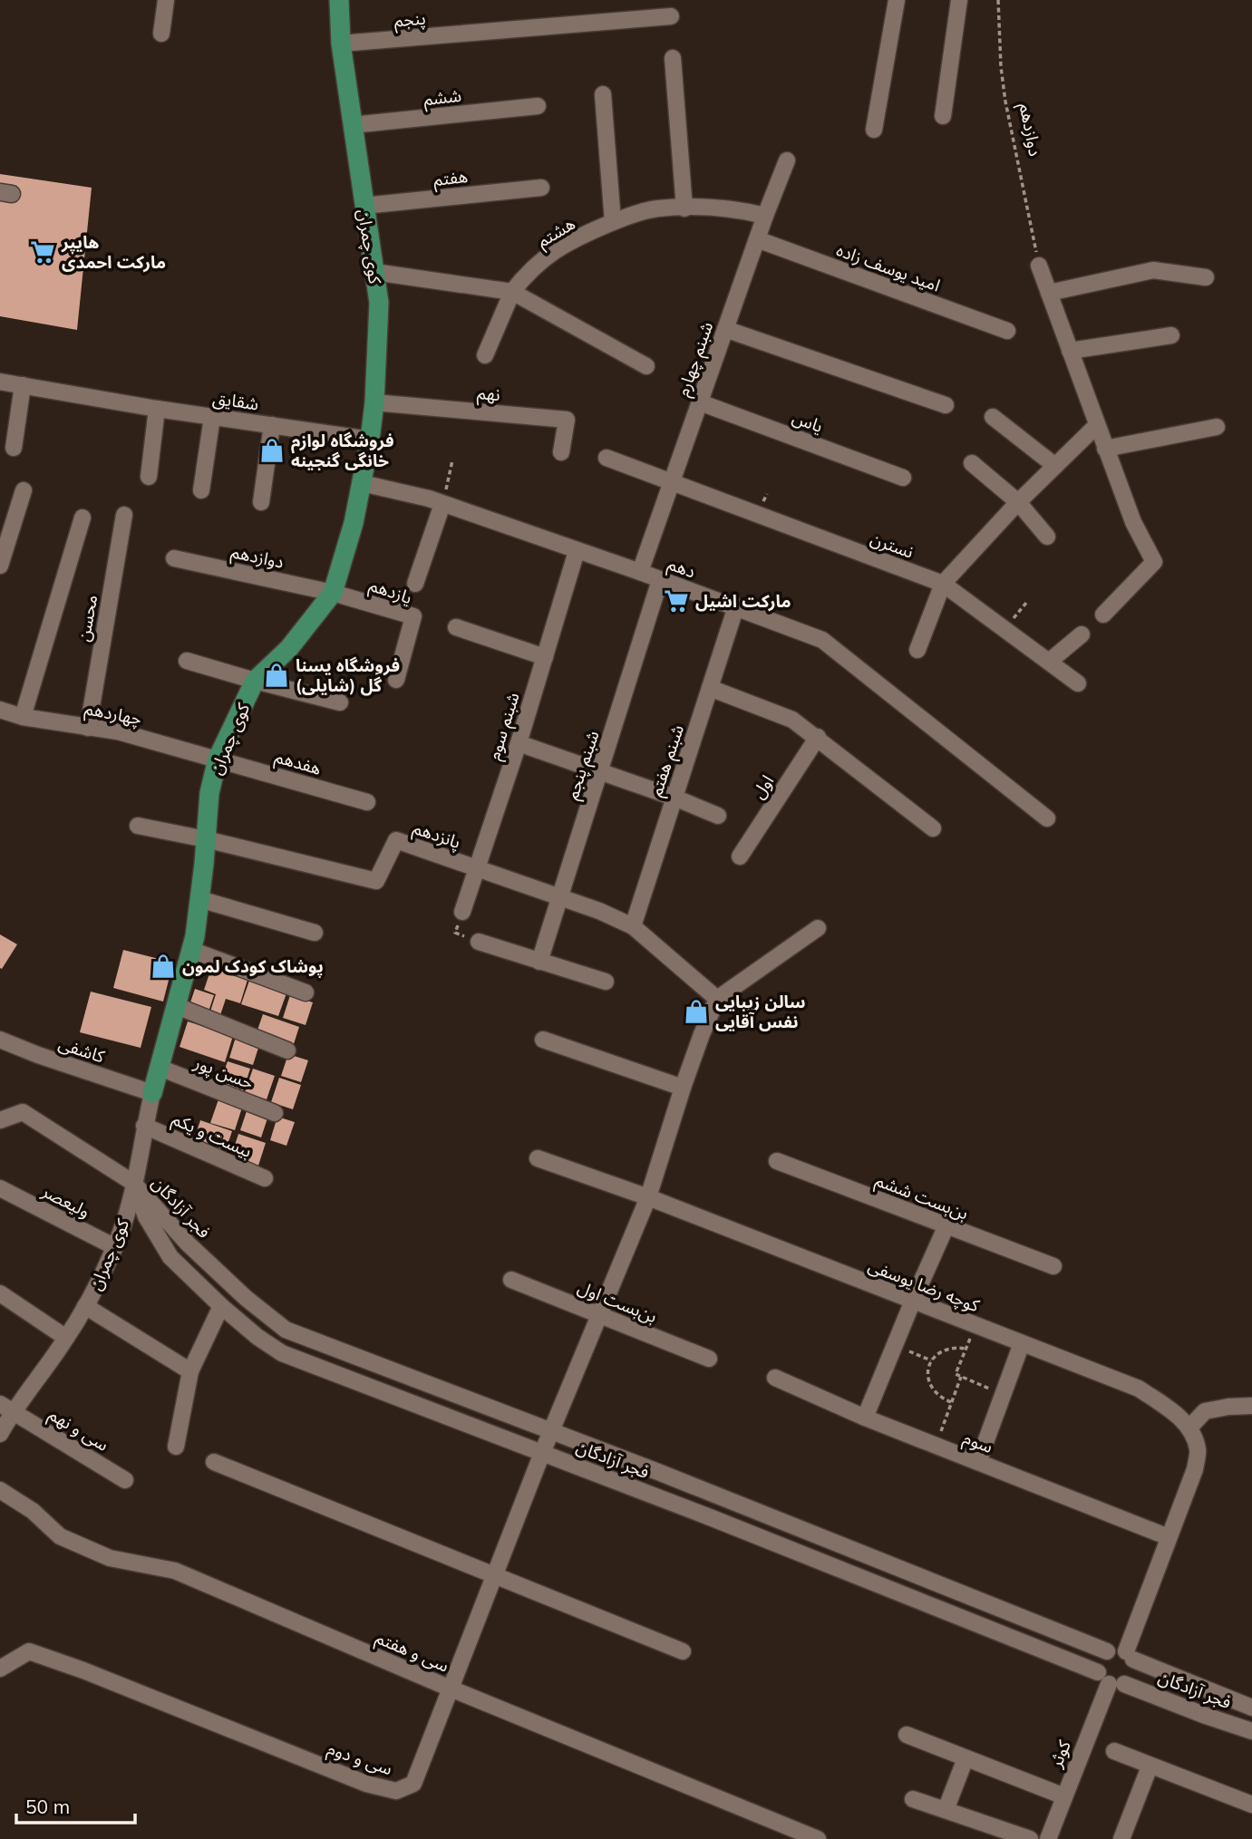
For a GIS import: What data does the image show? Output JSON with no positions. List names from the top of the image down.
{
  "streets": {
    "main road": ["کوی چمران"],
    "street": [
      "پنجم",
      "ششم",
      "دوازدهم",
      "هفتم",
      "هشتم",
      "امید یوسف زاده",
      "شبنم چهارم",
      "نهم",
      "شقایق",
      "یاس",
      "نسترن",
      "دهم",
      "یازدهم",
      "محسن",
      "چهاردهم",
      "شبنم سوم",
      "شبنم هفتم",
      "هفدهم",
      "شبنم پنجم",
      "اول",
      "پانزدهم",
      "کاشفی",
      "حسن پور",
      "بیست و یکم",
      "بن‌بست ششم",
      "ولیعصر",
      "فجر آزادگان",
      "کوچه رضا یوسفی",
      "بن‌بست اول",
      "سی و نهم",
      "سوم",
      "سی و هفتم",
      "کوثر",
      "سی و دوم"
    ]
  },
  "crossings": [
    ["پنجم", "کوی چمران"],
    ["ششم", "کوی چمران"],
    ["دوازدهم", "کوی چمران"],
    ["دوازدهم", "یازدهم"],
    ["هفتم", "کوی چمران"],
    ["هشتم", "شبنم چهارم"],
    ["کوی چمران", "نهم"],
    ["کوی چمران", "شقایق"],
    ["کوی چمران", "دهم"],
    ["کوی چمران", "یازدهم"],
    ["کوی چمران", "چهاردهم"],
    ["کوی چمران", "هفدهم"],
    ["کوی چمران", "پانزدهم"],
    ["کوی چمران", "کاشفی"],
    ["کوی چمران", "حسن پور"],
    ["کوی چمران", "بیست و یکم"],
    ["کوی چمران", "ولیعصر"],
    ["کوی چمران", "فجر آزادگان"],
    ["کوی چمران", "سی و نهم"],
    ["امید یوسف زاده", "شبنم چهارم"],
    ["شبنم چهارم", "یاس"],
    ["شبنم چهارم", "نسترن"],
    ["شبنم چهارم", "دهم"],
    ["دهم", "شبنم سوم"],
    ["دهم", "شبنم هفتم"],
    ["دهم", "شبنم پنجم"],
    ["محسن", "چهاردهم"],
    ["چهاردهم", "هفدهم"],
    ["شبنم سوم", "پانزدهم"],
    ["شبنم هفتم", "پانزدهم"],
    ["شبنم پنجم", "پانزدهم"],
    ["فجر آزادگان", "کوثر"],
    ["فجر آزادگان", "سی و دوم"],
    ["سی و هفتم", "سی و دوم"]
  ],
  "places": {
    "supermarket": ["هایپر مارکت احمدی", "مارکت اشیل"],
    "shop": [
      "فروشگاه لوازم خانگی گنجینه",
      "فروشگاه یسنا گل (شایلی)",
      "پوشاک کودک لمون",
      "سالن زیبایی نفس آقایی"
    ]
  },
  "scale_bar": "50 m"
}
